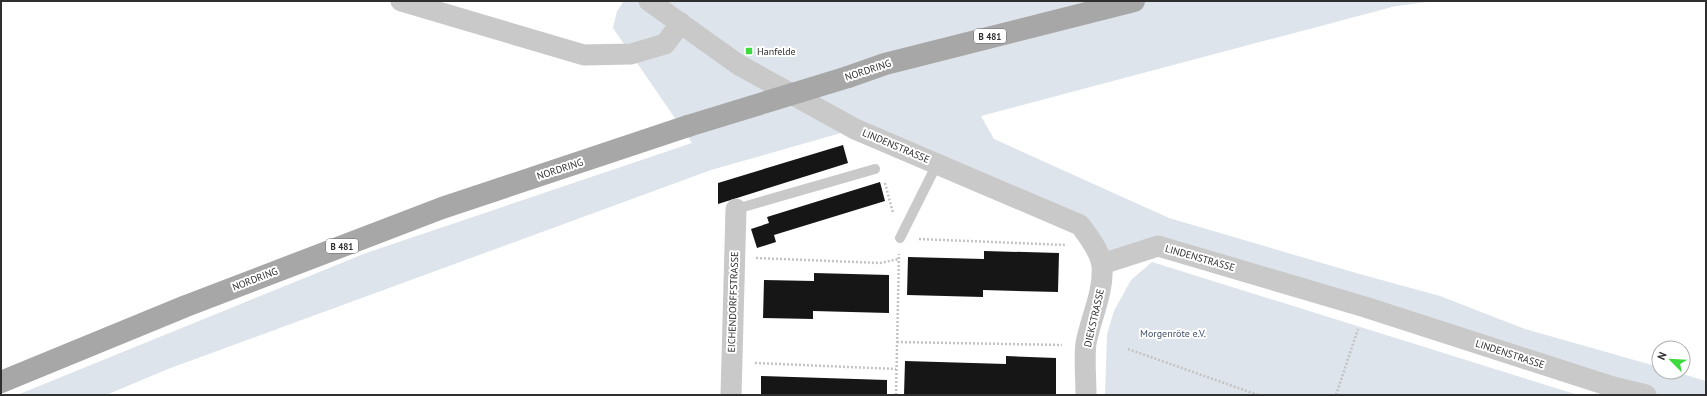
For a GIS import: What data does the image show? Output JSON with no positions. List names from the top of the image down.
{
  "streets": {
    "main road": ["B 481", "NORDRING"],
    "street": ["LINDENSTRASSE", "EICHENDORFFSTRASSE", "DIEKSTRASSE"]
  },
  "crossings": [
    ["LINDENSTRASSE", "DIEKSTRASSE"]
  ],
  "parks": ["Morgenröte e.V."],
  "places": {
    "transit": ["Hanfelde"]
  },
  "north": "top left"
}
